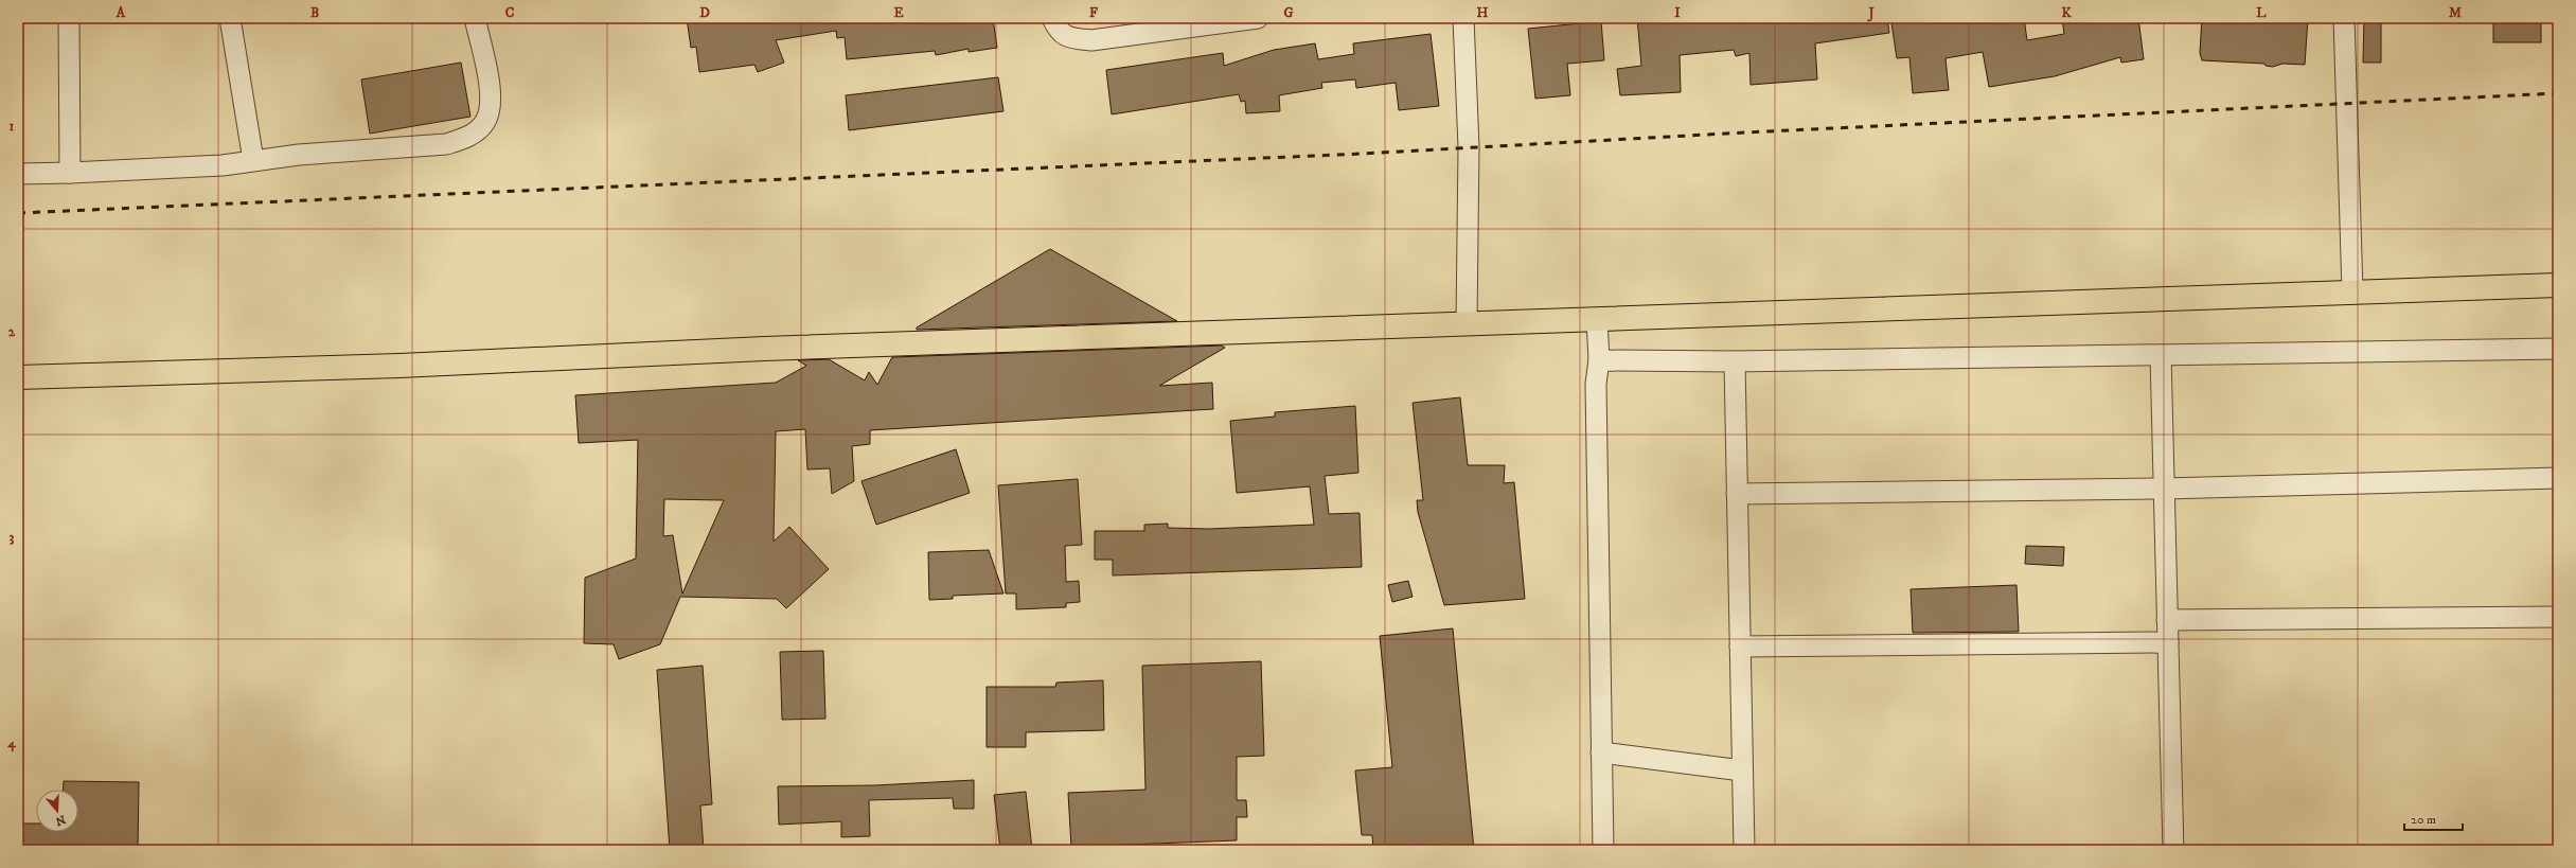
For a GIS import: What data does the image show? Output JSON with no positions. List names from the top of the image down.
{
  "scale_bar": "20 m",
  "north": "bottom",
  "grid": {
    "columns": [
      "A",
      "B",
      "C",
      "D",
      "E",
      "F",
      "G",
      "H",
      "I",
      "J",
      "K",
      "L",
      "M"
    ],
    "rows": [
      "1",
      "2",
      "3",
      "4"
    ]
  }
}
